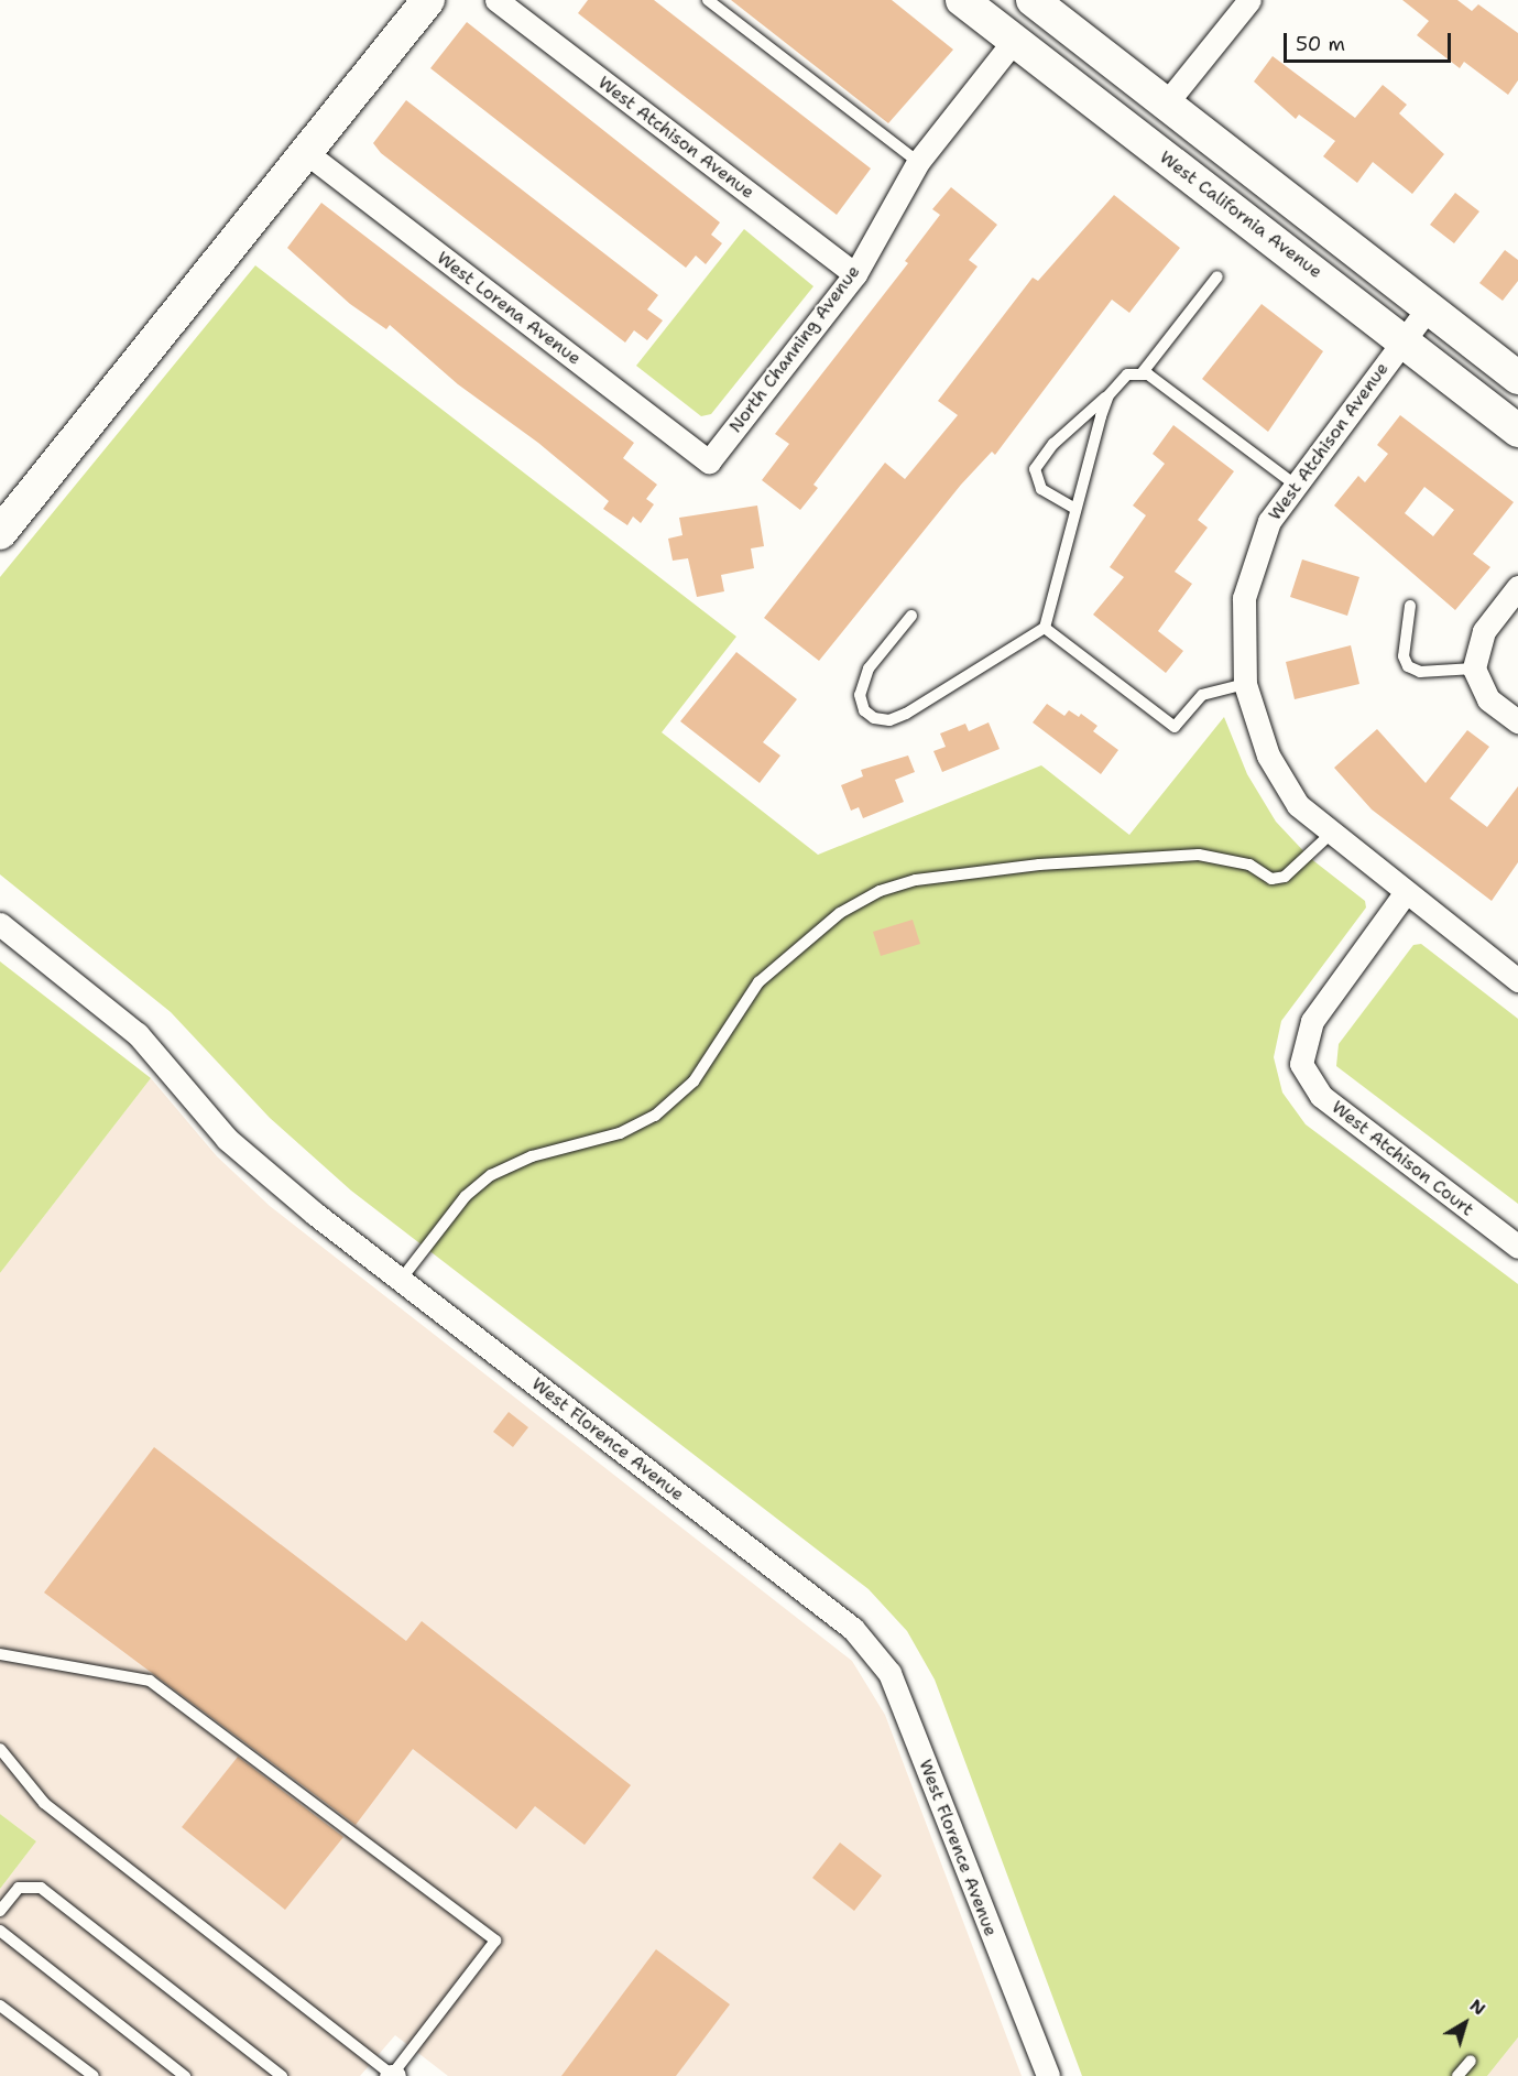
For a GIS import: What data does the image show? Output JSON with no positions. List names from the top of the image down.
{
  "streets": {
    "main road": ["West California Avenue"],
    "street": [
      "West Atchison Avenue",
      "West Lorena Avenue",
      "North Channing Avenue",
      "West Atchison Court",
      "West Florence Avenue"
    ]
  },
  "crossings": [
    ["West Atchison Avenue", "West California Avenue"],
    ["West Atchison Avenue", "North Channing Avenue"],
    ["West Atchison Avenue", "West Atchison Court"],
    ["West California Avenue", "North Channing Avenue"],
    ["West Lorena Avenue", "North Channing Avenue"]
  ],
  "scale_bar": "50 m",
  "north": "top right"
}
